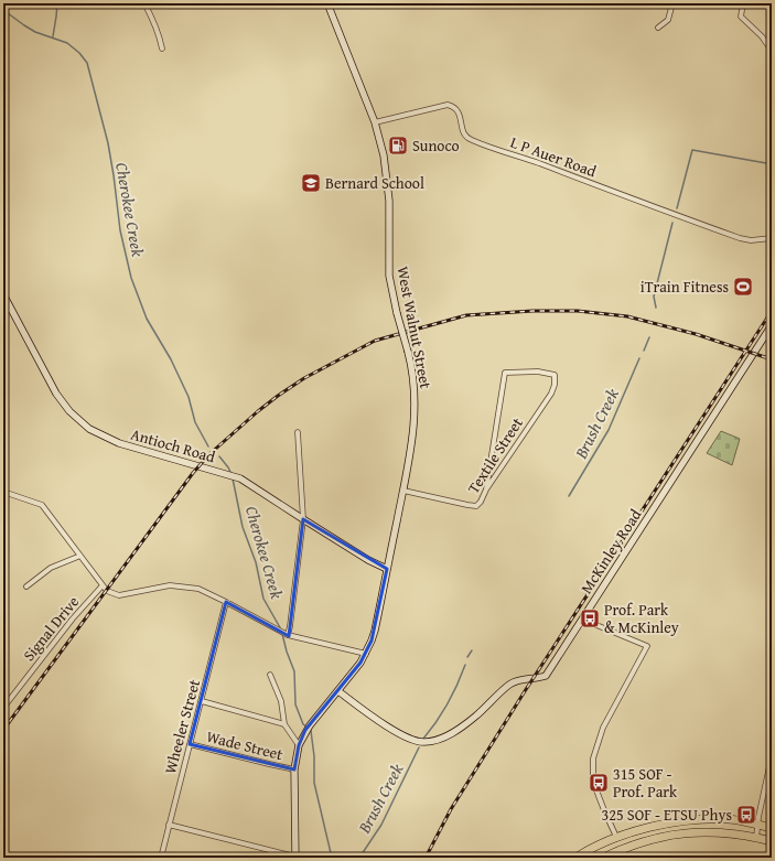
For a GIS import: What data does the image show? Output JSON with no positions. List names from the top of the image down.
{
  "streets": {
    "street": [
      "L P Auer Road",
      "West Walnut Street",
      "Antioch Road",
      "Textile Street",
      "McKinley Road",
      "Signal Drive",
      "Wheeler Street",
      "Wade Street"
    ]
  },
  "crossings": [
    ["L P Auer Road", "West Walnut Street"],
    ["West Walnut Street", "Antioch Road"],
    ["West Walnut Street", "Textile Street"],
    ["West Walnut Street", "McKinley Road"],
    ["West Walnut Street", "Wade Street"],
    ["Wheeler Street", "Wade Street"]
  ],
  "water": ["Cherokee Creek", "Brush Creek"],
  "places": {
    "fuel station": ["Sunoco"],
    "school or university": ["Bernard School"],
    "sports": ["iTrain Fitness"],
    "bus stop": ["Prof. Park & McKinley", "315 SOF - Prof. Park", "325 SOF - ETSU Phys"]
  }
}
